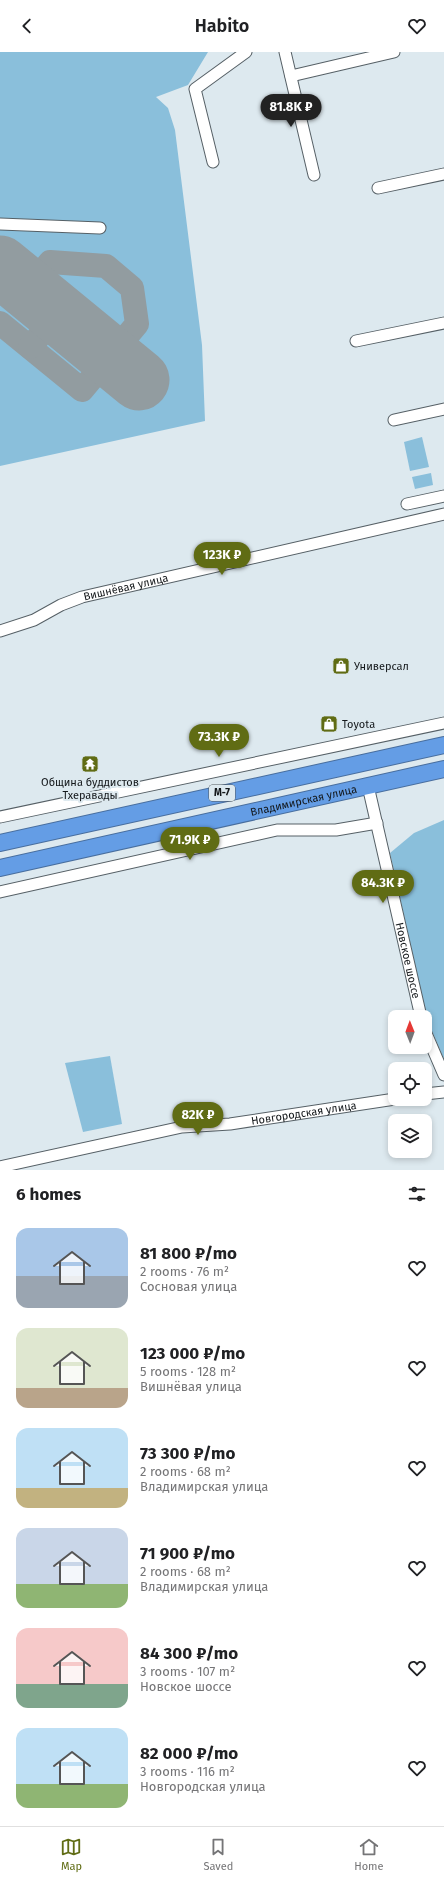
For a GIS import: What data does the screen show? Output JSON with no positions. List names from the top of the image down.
{
  "streets": {
    "highway": ["М-7", "Владимирская улица"],
    "street": ["Вишнёвая улица", "Новское шоссе", "Новгородская улица"]
  },
  "crossings": [
    ["Владимирская улица", "Новское шоссе"]
  ],
  "places": {
    "shop": ["Универсал", "Toyota"],
    "temple": ["Община буддистов Тхеравады"]
  },
  "north": "top",
  "page": {
    "header": "Habito",
    "price": [
      "81.8K ₽",
      "123K ₽",
      "73.3K ₽",
      "71.9K ₽",
      "84.3K ₽",
      "82K ₽"
    ],
    "heading": "6 homes",
    "list": [
      {
        "name": "81 800 ₽/mo",
        "note": "2 rooms · 76 m² · Сосновая улица"
      },
      {
        "name": "123 000 ₽/mo",
        "note": "5 rooms · 128 m² · Вишнёвая улица"
      },
      {
        "name": "73 300 ₽/mo",
        "note": "2 rooms · 68 m² · Владимирская улица"
      },
      {
        "name": "71 900 ₽/mo",
        "note": "2 rooms · 68 m² · Владимирская улица"
      },
      {
        "name": "84 300 ₽/mo",
        "note": "3 rooms · 107 m² · Новское шоссе"
      },
      {
        "name": "82 000 ₽/mo",
        "note": "3 rooms · 116 m² · Новгородская улица"
      }
    ],
    "tabs": ["Map", "Saved", "Home"]
  }
}
